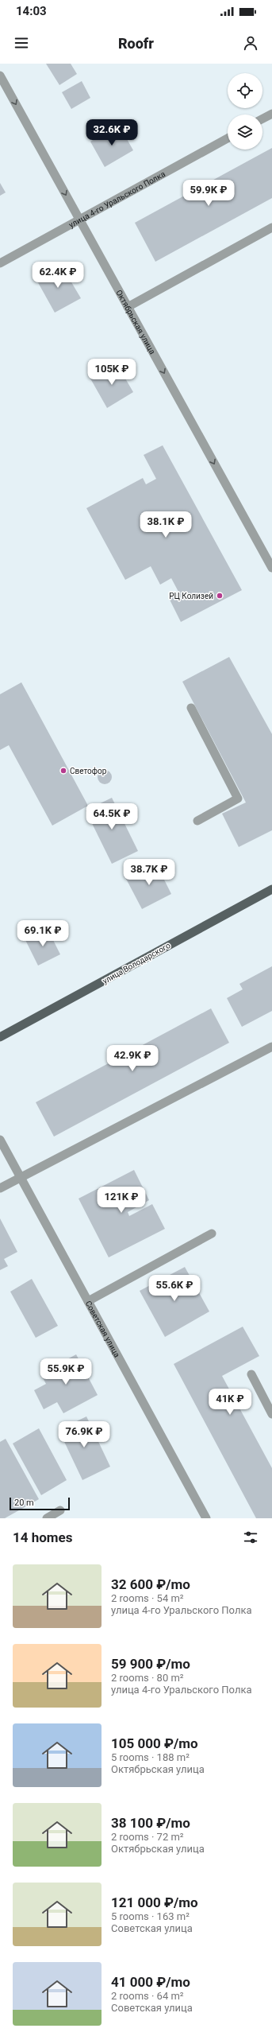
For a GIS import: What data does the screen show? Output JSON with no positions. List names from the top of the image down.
{
  "streets": {
    "main road": ["улица Володарского"],
    "street": ["улица 4-го Уральского Полка", "Октябрьская улица", "Советская улица"]
  },
  "crossings": [
    ["улица 4-го Уральского Полка", "Октябрьская улица"]
  ],
  "one_way": ["Октябрьская улица"],
  "places": ["РЦ Колизей", "Светофор"],
  "scale_bar": "20 m",
  "page": {
    "status": "14:03",
    "header": "Roofr",
    "price": [
      "32.6K ₽",
      "59.9K ₽",
      "62.4K ₽",
      "105K ₽",
      "38.1K ₽",
      "64.5K ₽",
      "38.7K ₽",
      "69.1K ₽",
      "42.9K ₽",
      "121K ₽",
      "55.6K ₽",
      "55.9K ₽",
      "41K ₽",
      "76.9K ₽"
    ],
    "scale": "20 m",
    "heading": "14 homes",
    "list": [
      {
        "name": "32 600 ₽/mo",
        "note": "2 rooms · 54 m² · улица 4-го Уральского Полка"
      },
      {
        "name": "59 900 ₽/mo",
        "note": "2 rooms · 80 m² · улица 4-го Уральского Полка"
      },
      {
        "name": "105 000 ₽/mo",
        "note": "5 rooms · 188 m² · Октябрьская улица"
      },
      {
        "name": "38 100 ₽/mo",
        "note": "2 rooms · 72 m² · Октябрьская улица"
      },
      {
        "name": "121 000 ₽/mo",
        "note": "5 rooms · 163 m² · Советская улица"
      },
      {
        "name": "41 000 ₽/mo",
        "note": "2 rooms · 64 m² · Советская улица"
      }
    ]
  }
}
